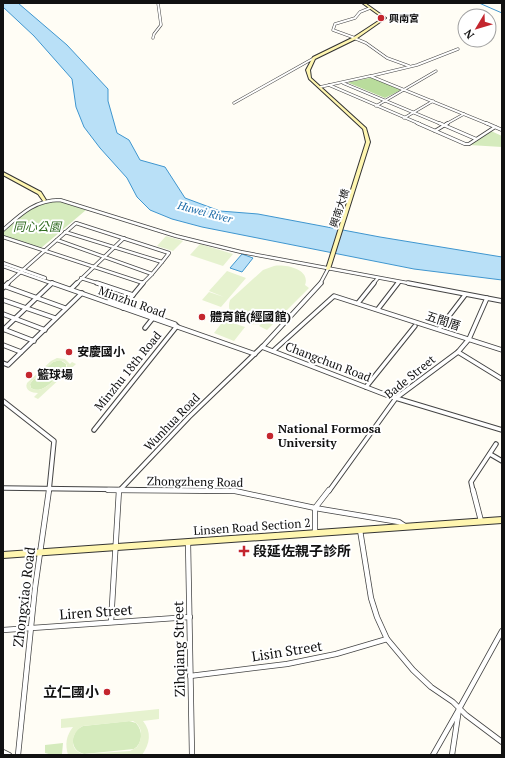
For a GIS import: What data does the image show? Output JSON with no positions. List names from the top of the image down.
{
  "streets": {
    "street": [
      "興南大橋",
      "Minzhu Road",
      "五間厝",
      "Changchun Road",
      "Minzhu 18th Road",
      "Bade Street",
      "Wunhua Road",
      "Zhongzheng Road",
      "Linsen Road Section 2",
      "Zhongxiao Road",
      "Liren Street",
      "Zihqiang Street",
      "Lisin Street"
    ]
  },
  "crossings": [
    ["興南大橋", "Wunhua Road"],
    ["Minzhu Road", "Minzhu 18th Road"],
    ["Minzhu Road", "Wunhua Road"],
    ["五間厝", "Changchun Road"],
    ["五間厝", "Bade Street"],
    ["Changchun Road", "Bade Street"],
    ["Changchun Road", "Wunhua Road"],
    ["Bade Street", "Zhongzheng Road"],
    ["Wunhua Road", "Zhongzheng Road"],
    ["Zhongzheng Road", "Linsen Road Section 2"],
    ["Zhongzheng Road", "Zhongxiao Road"],
    ["Linsen Road Section 2", "Zhongxiao Road"],
    ["Linsen Road Section 2", "Zihqiang Street"],
    ["Zhongxiao Road", "Liren Street"],
    ["Liren Street", "Zihqiang Street"],
    ["Zihqiang Street", "Lisin Street"]
  ],
  "water": ["Huwei River"],
  "parks": ["同心公園"],
  "places": {
    "other": [
      "興南宮",
      "體育館(經國館)",
      "安慶國小",
      "籃球場",
      "National Formosa University",
      "立仁國小"
    ],
    "health": ["段延佐親子診所"]
  },
  "north": "bottom left"
}
